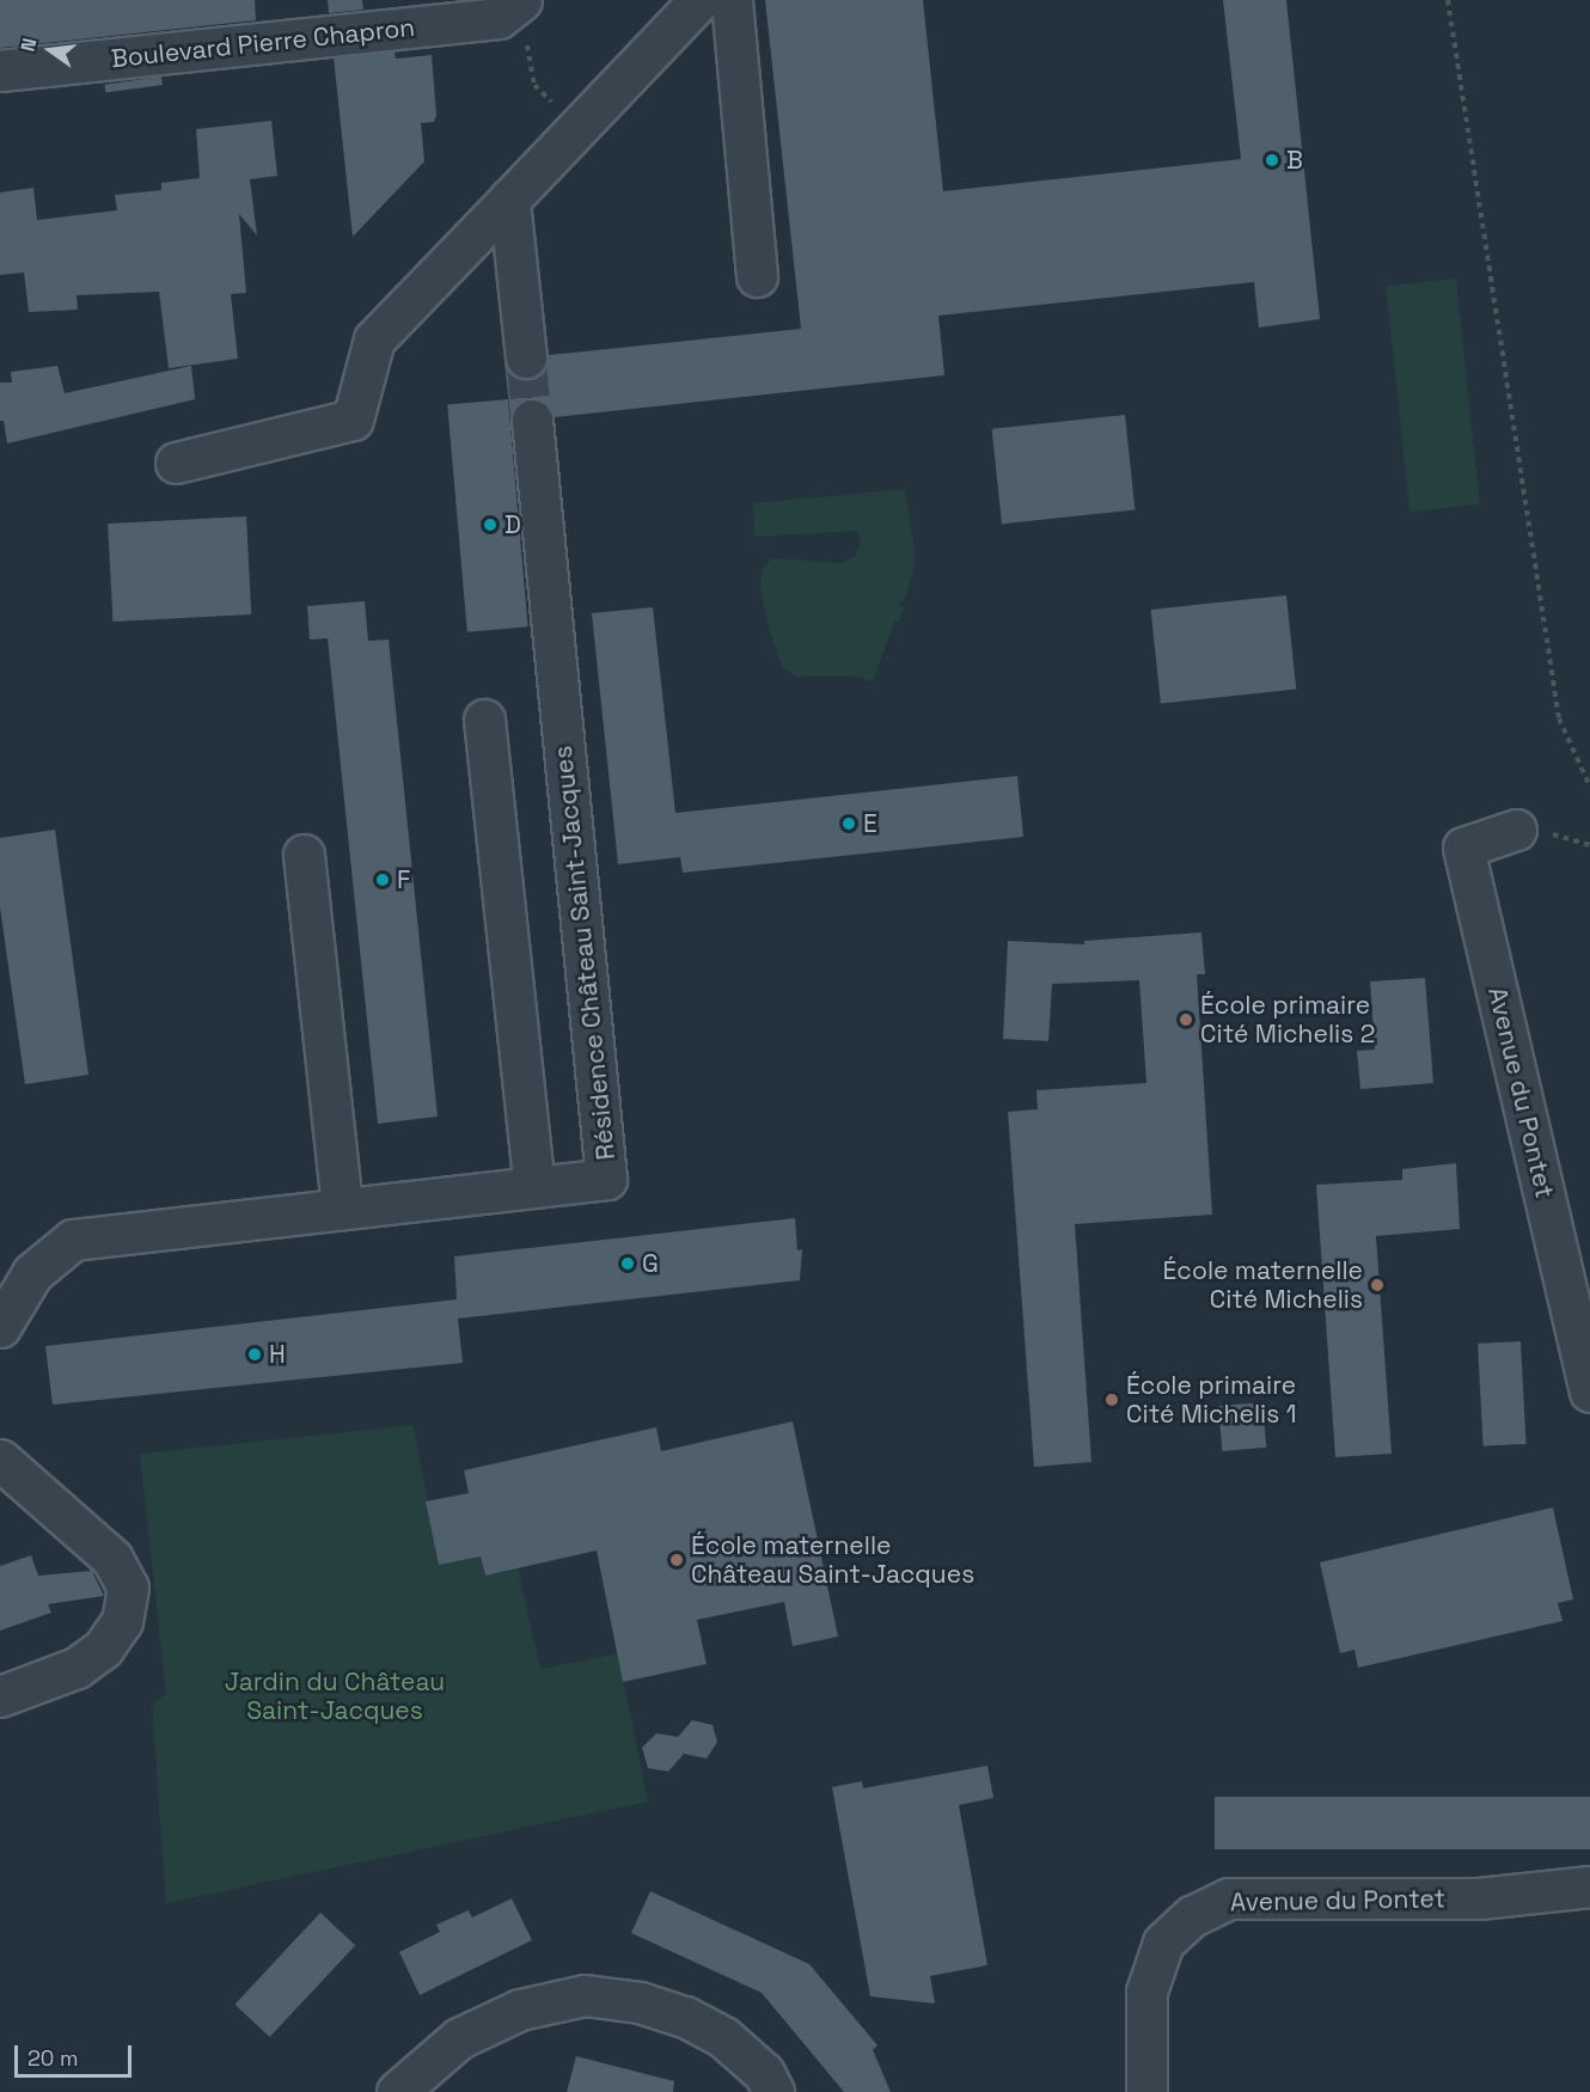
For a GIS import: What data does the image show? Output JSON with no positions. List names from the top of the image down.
{
  "streets": {
    "street": ["Boulevard Pierre Chapron", "Résidence Château Saint-Jacques", "Avenue du Pontet"]
  },
  "parks": ["Jardin du Château Saint-Jacques"],
  "places": [
    "B",
    "D",
    "E",
    "F",
    "École primaire Cité Michelis 2",
    "G",
    "École maternelle Cité Michelis",
    "H",
    "École primaire Cité Michelis 1",
    "École maternelle Château Saint-Jacques"
  ],
  "scale_bar": "20 m",
  "north": "left"
}
